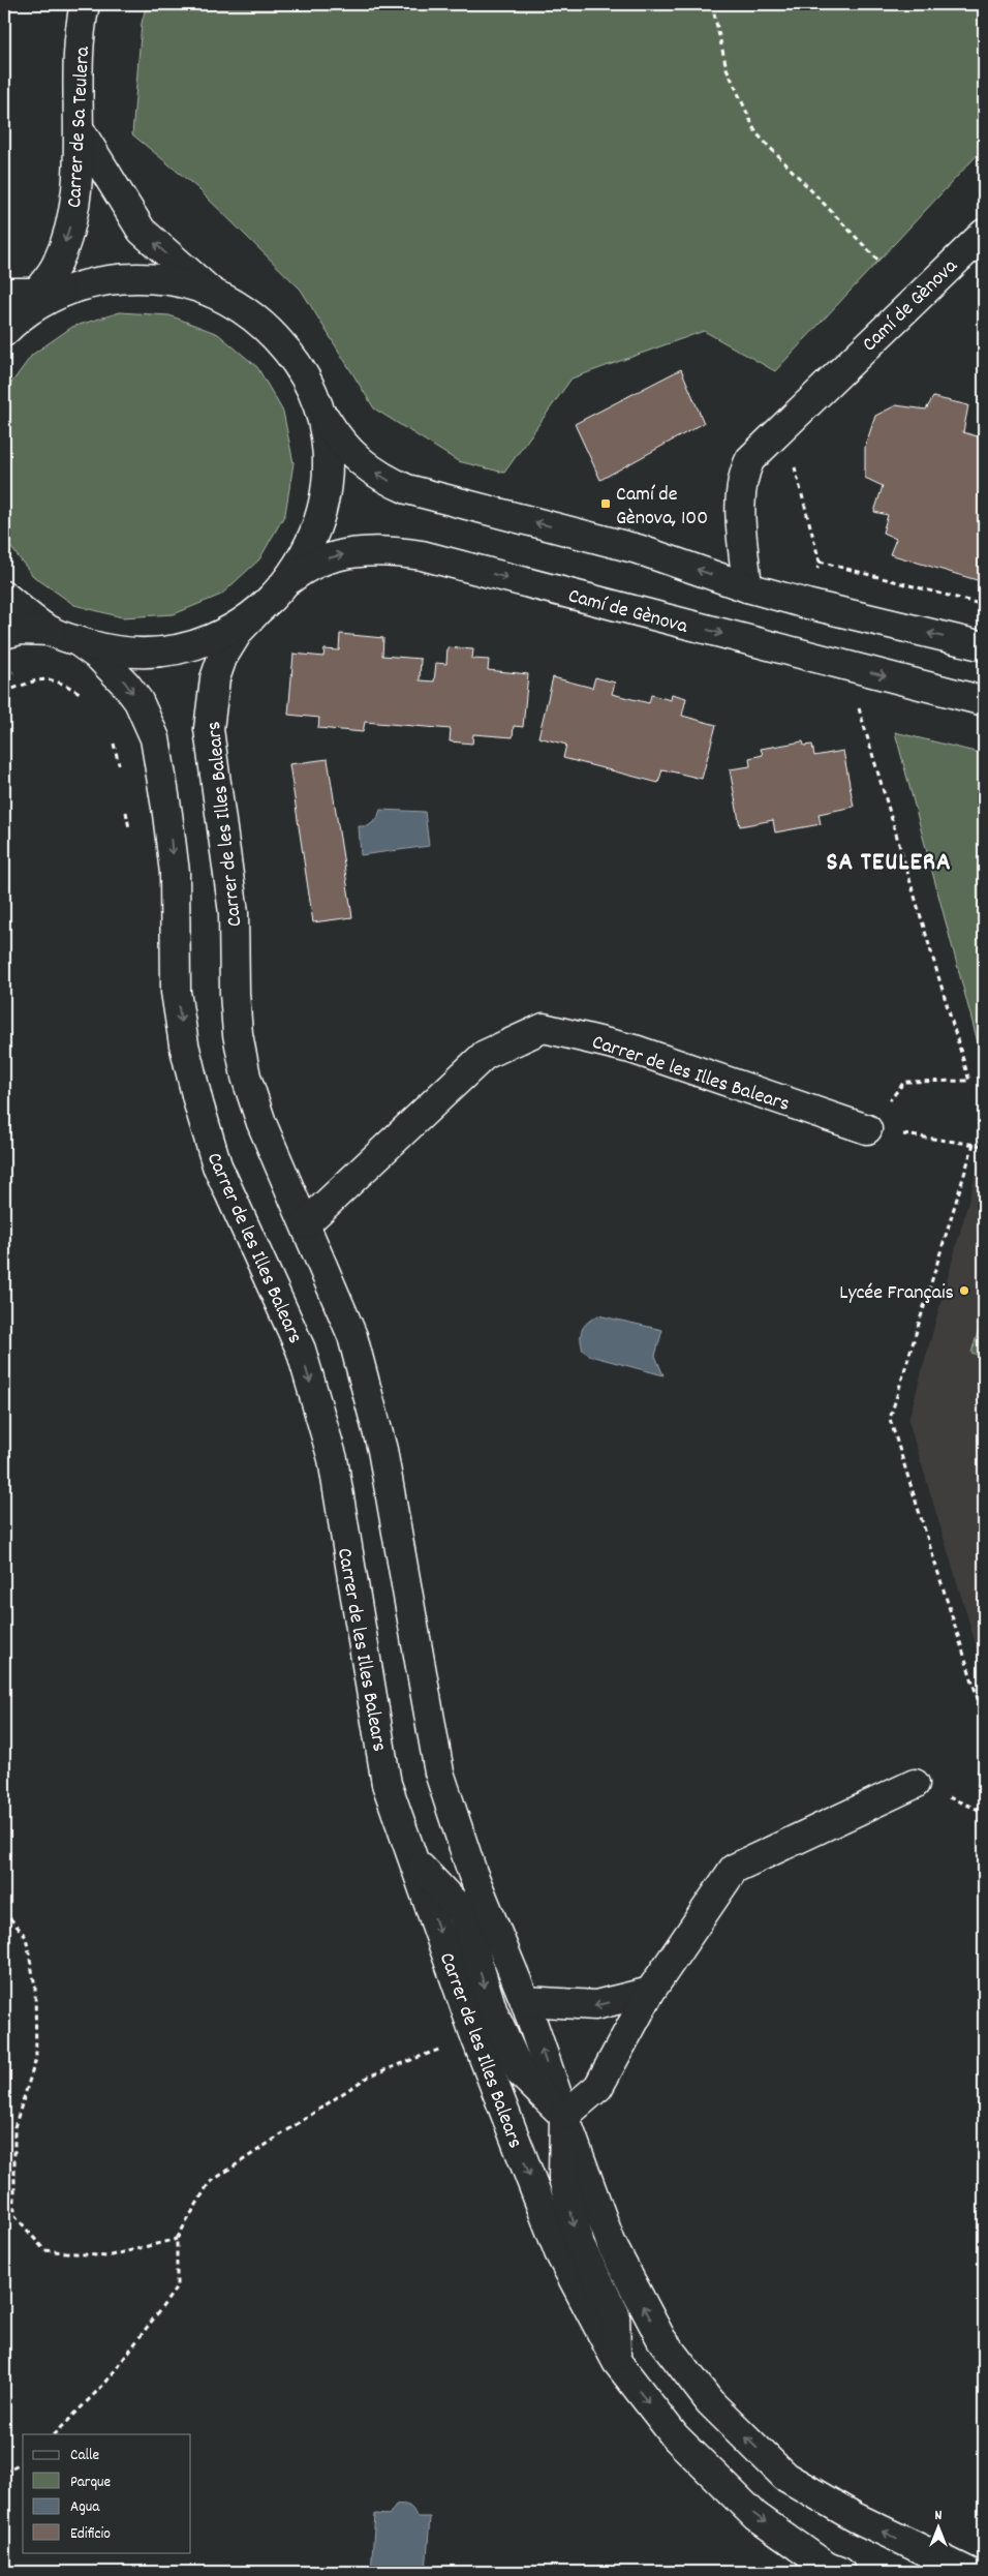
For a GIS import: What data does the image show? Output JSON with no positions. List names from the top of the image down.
{
  "streets": {
    "main road": ["Carrer de Sa Teulera", "Camí de Gènova", "Carrer de les Illes Balears"]
  },
  "one_way": ["Carrer de Sa Teulera"],
  "districts": ["SA TEULERA"],
  "places": {
    "transit": ["Camí de Gènova, 100"],
    "other": ["Lycée Français"]
  },
  "legend": [
    "Calle",
    "Parque",
    "Agua",
    "Edificio"
  ],
  "north": "top"
}
